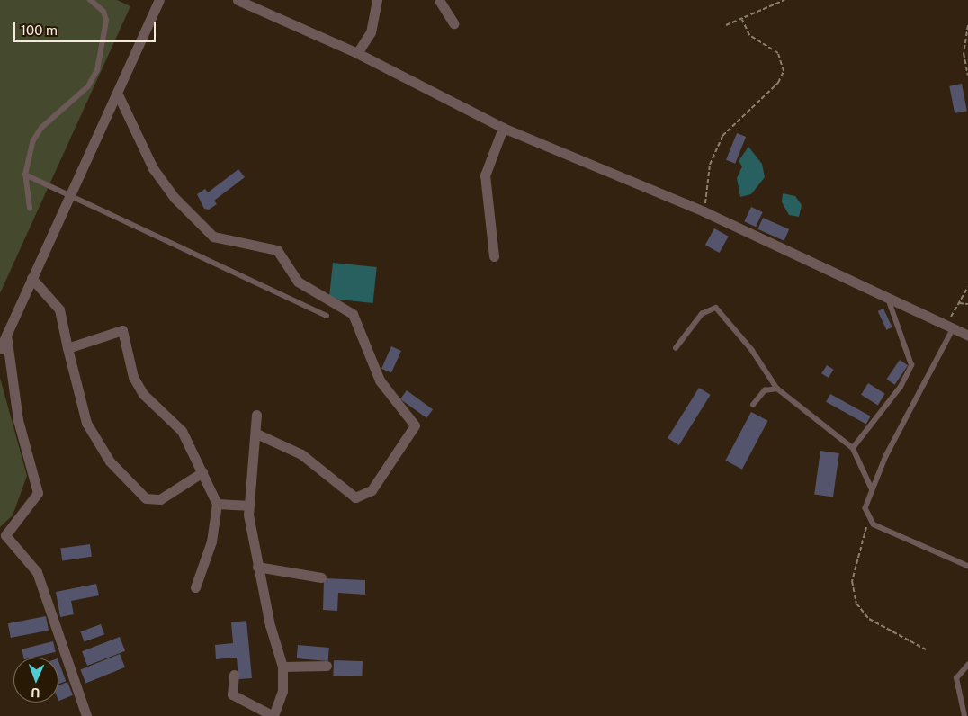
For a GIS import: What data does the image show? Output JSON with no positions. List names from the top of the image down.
{
  "scale_bar": "100 m",
  "north": "bottom"
}
